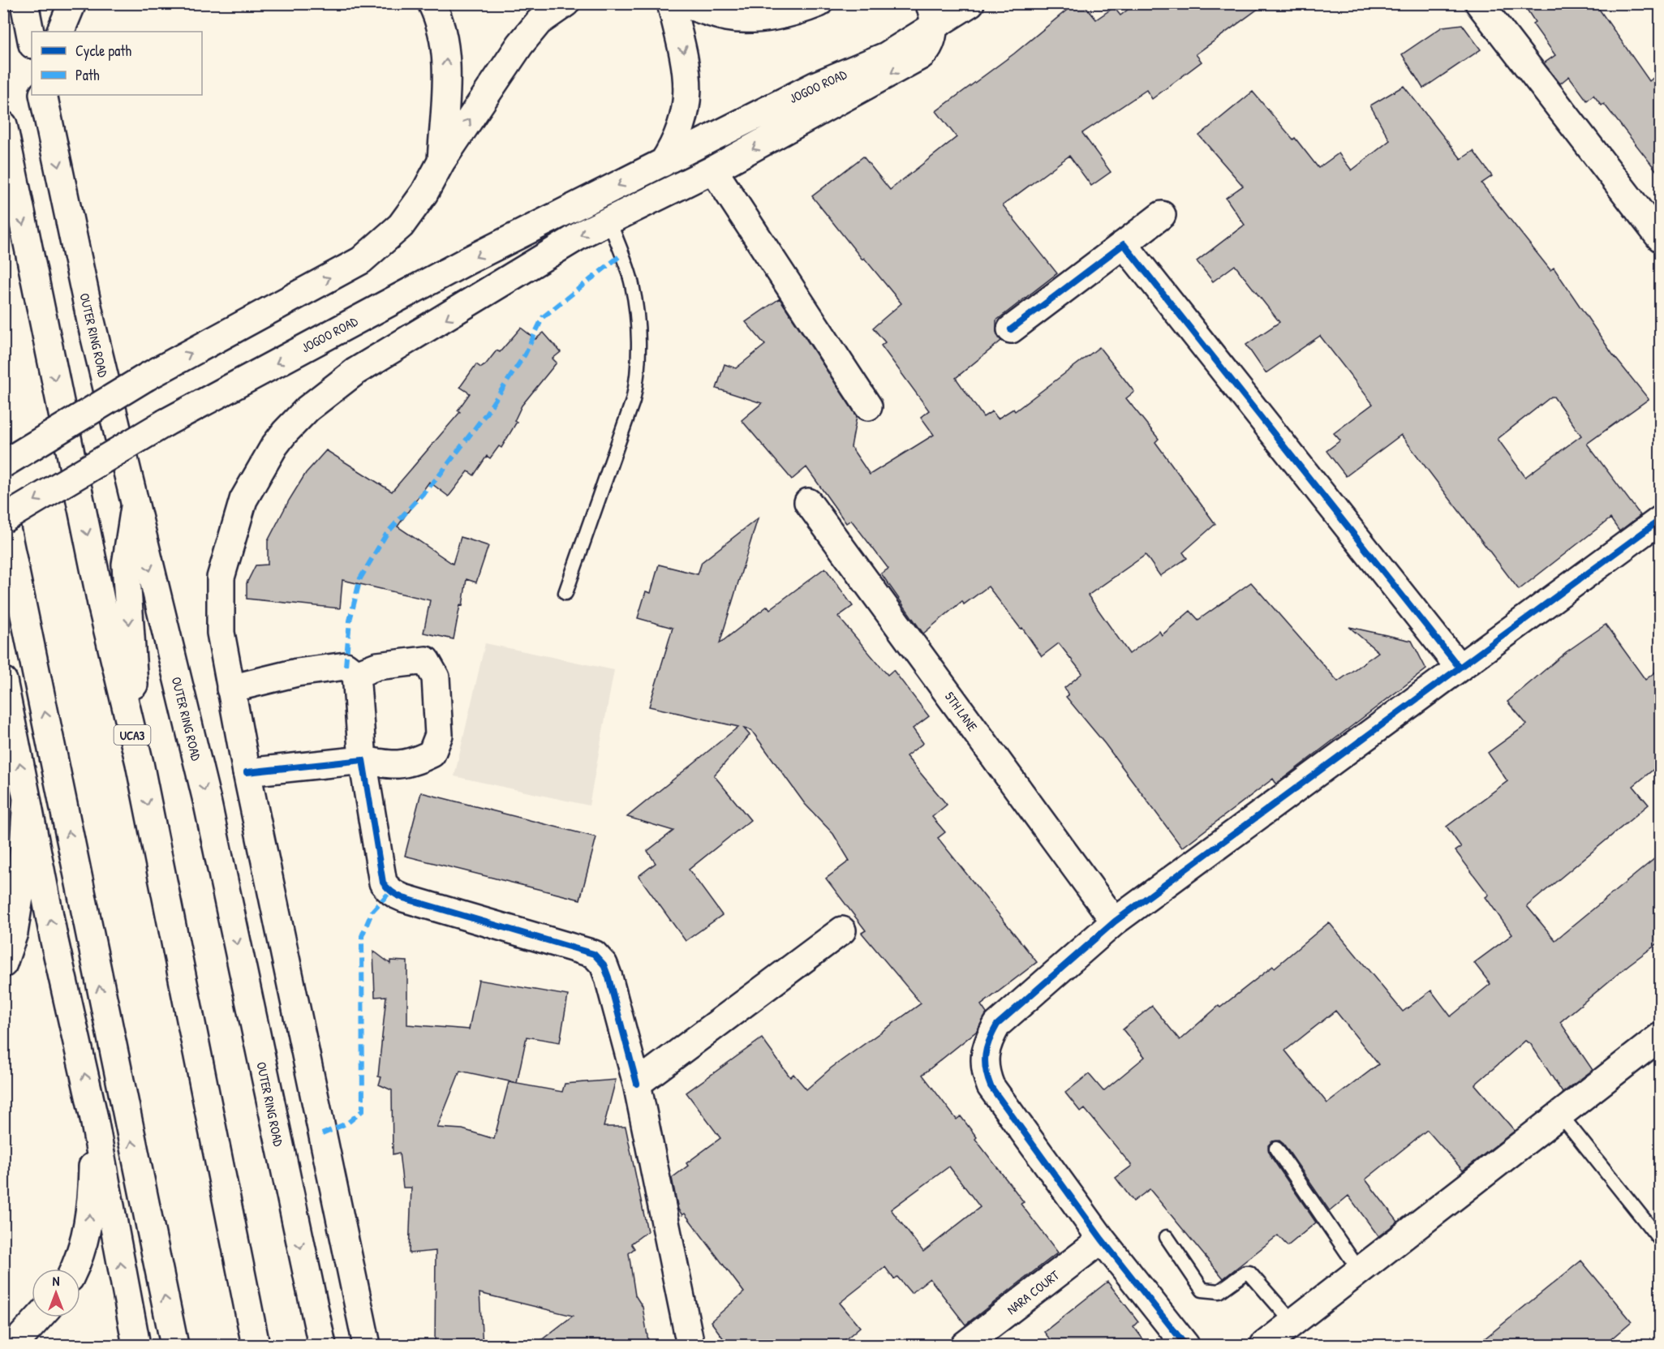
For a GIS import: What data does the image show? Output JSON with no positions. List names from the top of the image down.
{
  "streets": {
    "main road": [
      "JOGOO ROAD",
      "OUTER RING ROAD",
      "5TH LANE",
      "UCA3",
      "NARA COURT"
    ]
  },
  "legend": ["Cycle path", "Path"],
  "north": "top"
}
